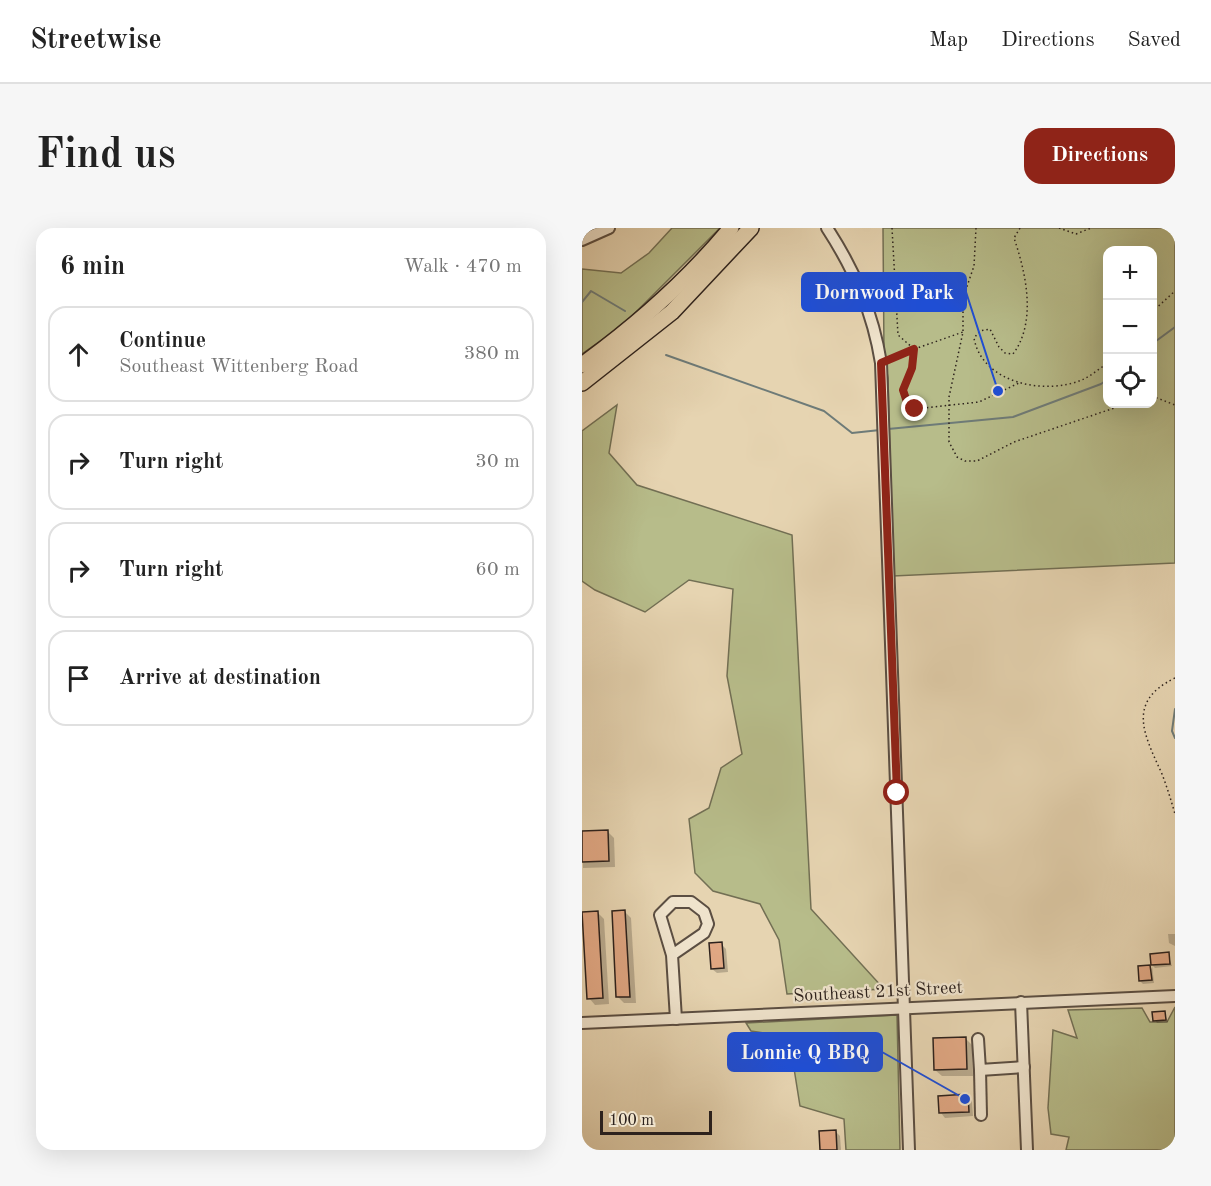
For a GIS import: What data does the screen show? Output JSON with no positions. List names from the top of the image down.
{
  "streets": {
    "street": ["Southeast 21st Street"]
  },
  "places": ["Dornwood Park", "Lonnie Q BBQ"],
  "scale_bar": "100 m",
  "page": {
    "header": "Streetwise",
    "nav": ["Map", "Directions", "Saved"],
    "buttons": "Directions",
    "title": "Find us",
    "heading": ["6 min", "Walk · 470 m"],
    "map_buttons": ["+", "−"],
    "list": [
      ["Continue", "Southeast Wittenberg Road", "380 m"],
      ["Turn right", "30 m"],
      ["Turn right", "60 m"],
      "Arrive at destination"
    ],
    "scale": "100 m"
  }
}
